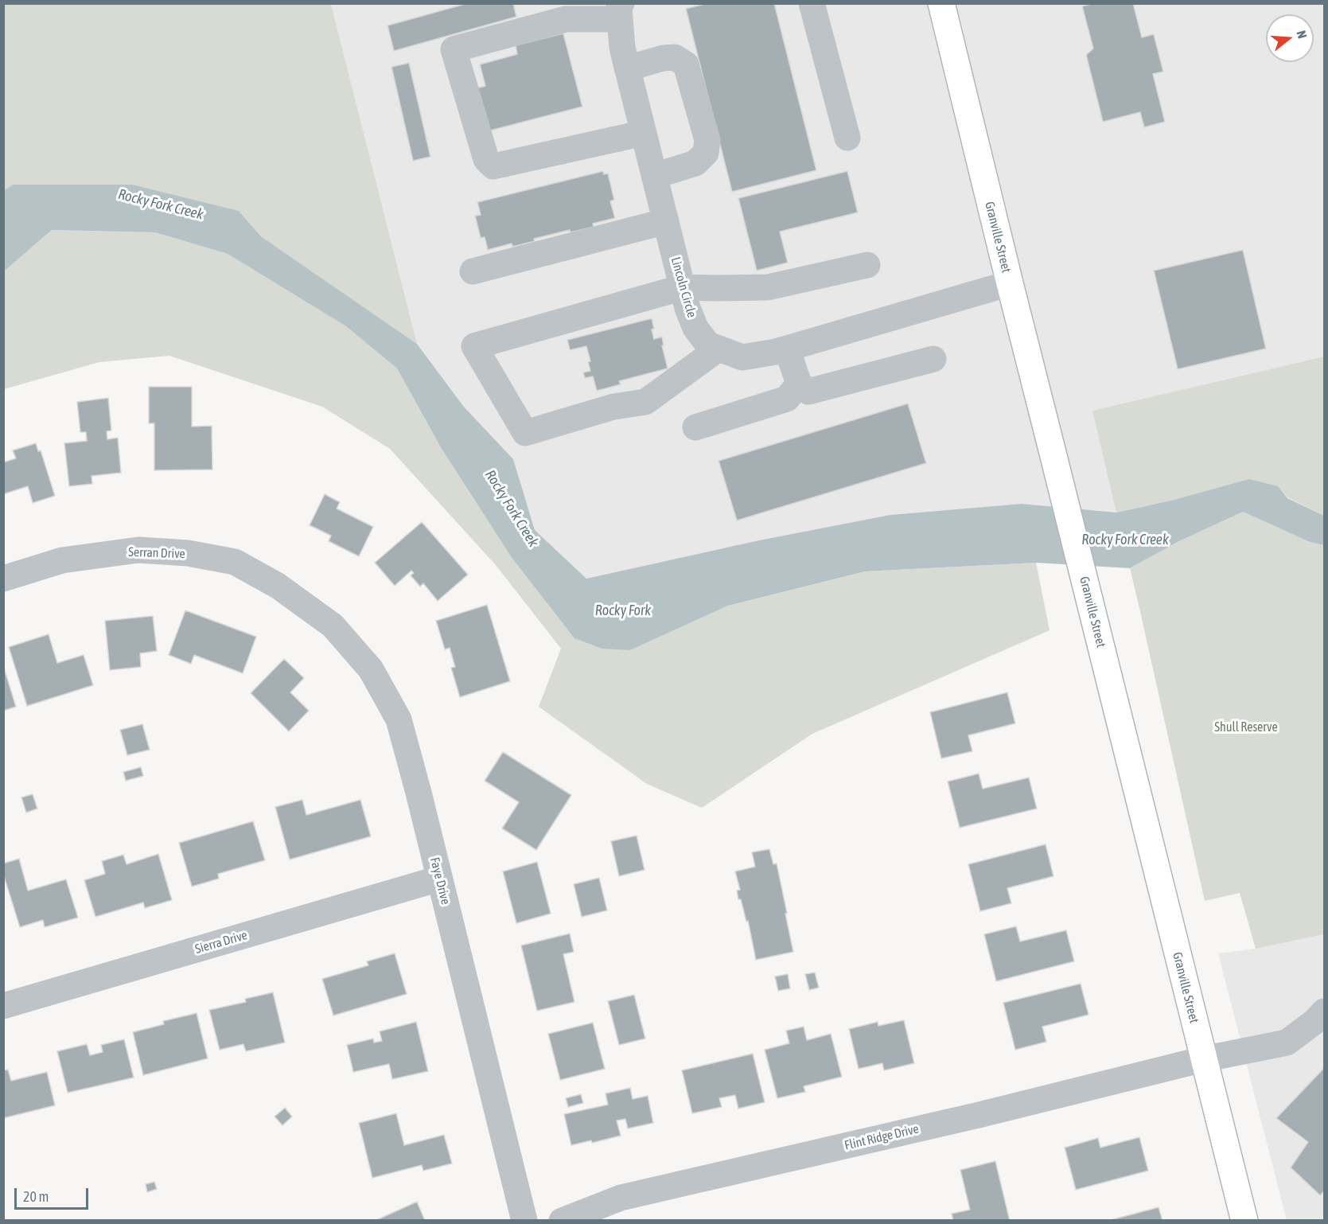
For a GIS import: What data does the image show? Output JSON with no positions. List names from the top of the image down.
{
  "streets": {
    "main road": ["Granville Street"],
    "street": [
      "Lincoln Circle",
      "Serran Drive",
      "Faye Drive",
      "Sierra Drive",
      "Flint Ridge Drive"
    ]
  },
  "crossings": [
    ["Granville Street", "Lincoln Circle"],
    ["Granville Street", "Flint Ridge Drive"],
    ["Serran Drive", "Faye Drive"],
    ["Faye Drive", "Sierra Drive"]
  ],
  "water": ["Rocky Fork Creek", "Rocky Fork"],
  "parks": ["Shull Reserve"],
  "scale_bar": "20 m",
  "north": "right"
}
